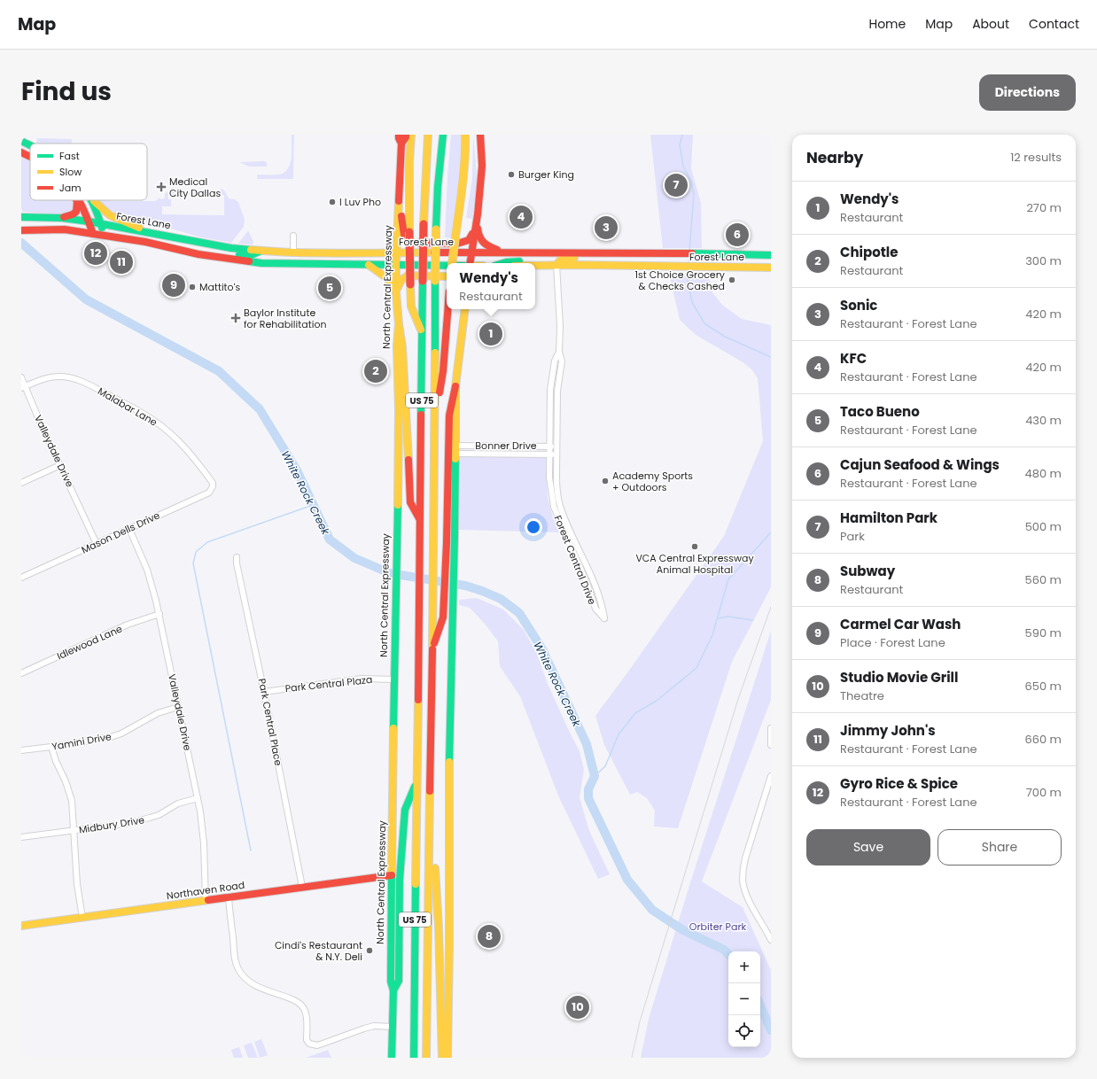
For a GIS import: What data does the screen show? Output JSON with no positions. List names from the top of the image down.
{
  "streets": {
    "main road": [
      "Forest Lane",
      "North Central Expressway",
      "US 75",
      "Northaven Road"
    ],
    "street": [
      "Malabar Lane",
      "Bonner Drive",
      "Valleydale Drive",
      "Mason Dells Drive",
      "Forest Central Drive",
      "Idlewood Lane",
      "Park Central Plaza",
      "Park Central Place",
      "Yamini Drive",
      "Midbury Drive"
    ]
  },
  "crossings": [
    ["Forest Lane", "North Central Expressway"],
    ["Forest Lane", "Forest Central Drive"],
    ["North Central Expressway", "Park Central Plaza"],
    ["North Central Expressway", "Northaven Road"],
    ["Malabar Lane", "Valleydale Drive"],
    ["Malabar Lane", "Mason Dells Drive"],
    ["Bonner Drive", "Forest Central Drive"],
    ["Valleydale Drive", "Mason Dells Drive"],
    ["Valleydale Drive", "Idlewood Lane"],
    ["Valleydale Drive", "Yamini Drive"],
    ["Valleydale Drive", "Midbury Drive"],
    ["Valleydale Drive", "Northaven Road"],
    ["Park Central Plaza", "Park Central Place"],
    ["Park Central Place", "Northaven Road"]
  ],
  "water": ["White Rock Creek"],
  "parks": ["Orbiter Park"],
  "places": {
    "other": [
      "Burger King",
      "I Luv Pho",
      "1st Choice Grocery & Checks Cashed",
      "Mattito's",
      "Academy Sports + Outdoors",
      "VCA Central Expressway Animal Hospital",
      "Cindi's Restaurant & N.Y. Deli"
    ],
    "health": ["Medical City Dallas", "Baylor Institute for Rehabilitation"]
  },
  "legend": ["Fast", "Slow", "Jam"],
  "page": {
    "header": "Map",
    "nav": [
      "Home",
      "Map",
      "About",
      "Contact"
    ],
    "title": "Find us",
    "buttons": [
      "Directions",
      ["Save", "Share"]
    ],
    "heading": ["Nearby", "12 results"],
    "pins": [
      "7",
      "4",
      "3",
      "6",
      "12",
      "11",
      "9",
      "5",
      "1",
      "2",
      "8",
      "10"
    ],
    "list": [
      {
        "mark": "1",
        "name": "Wendy's",
        "note": "Restaurant",
        "value": "270 m"
      },
      {
        "mark": "2",
        "name": "Chipotle",
        "note": "Restaurant",
        "value": "300 m"
      },
      {
        "mark": "3",
        "name": "Sonic",
        "note": "Restaurant · Forest Lane",
        "value": "420 m"
      },
      {
        "mark": "4",
        "name": "KFC",
        "note": "Restaurant · Forest Lane",
        "value": "420 m"
      },
      {
        "mark": "5",
        "name": "Taco Bueno",
        "note": "Restaurant · Forest Lane",
        "value": "430 m"
      },
      {
        "mark": "6",
        "name": "Cajun Seafood & Wings",
        "note": "Restaurant · Forest Lane",
        "value": "480 m"
      },
      {
        "mark": "7",
        "name": "Hamilton Park",
        "note": "Park",
        "value": "500 m"
      },
      {
        "mark": "8",
        "name": "Subway",
        "note": "Restaurant",
        "value": "560 m"
      },
      {
        "mark": "9",
        "name": "Carmel Car Wash",
        "note": "Place · Forest Lane",
        "value": "590 m"
      },
      {
        "mark": "10",
        "name": "Studio Movie Grill",
        "note": "Theatre",
        "value": "650 m"
      },
      {
        "mark": "11",
        "name": "Jimmy John's",
        "note": "Restaurant · Forest Lane",
        "value": "660 m"
      },
      {
        "mark": "12",
        "name": "Gyro Rice & Spice",
        "note": "Restaurant · Forest Lane",
        "value": "700 m"
      }
    ],
    "popup": ["Wendy's", "Restaurant"],
    "map_buttons": ["+", "−"]
  }
}
